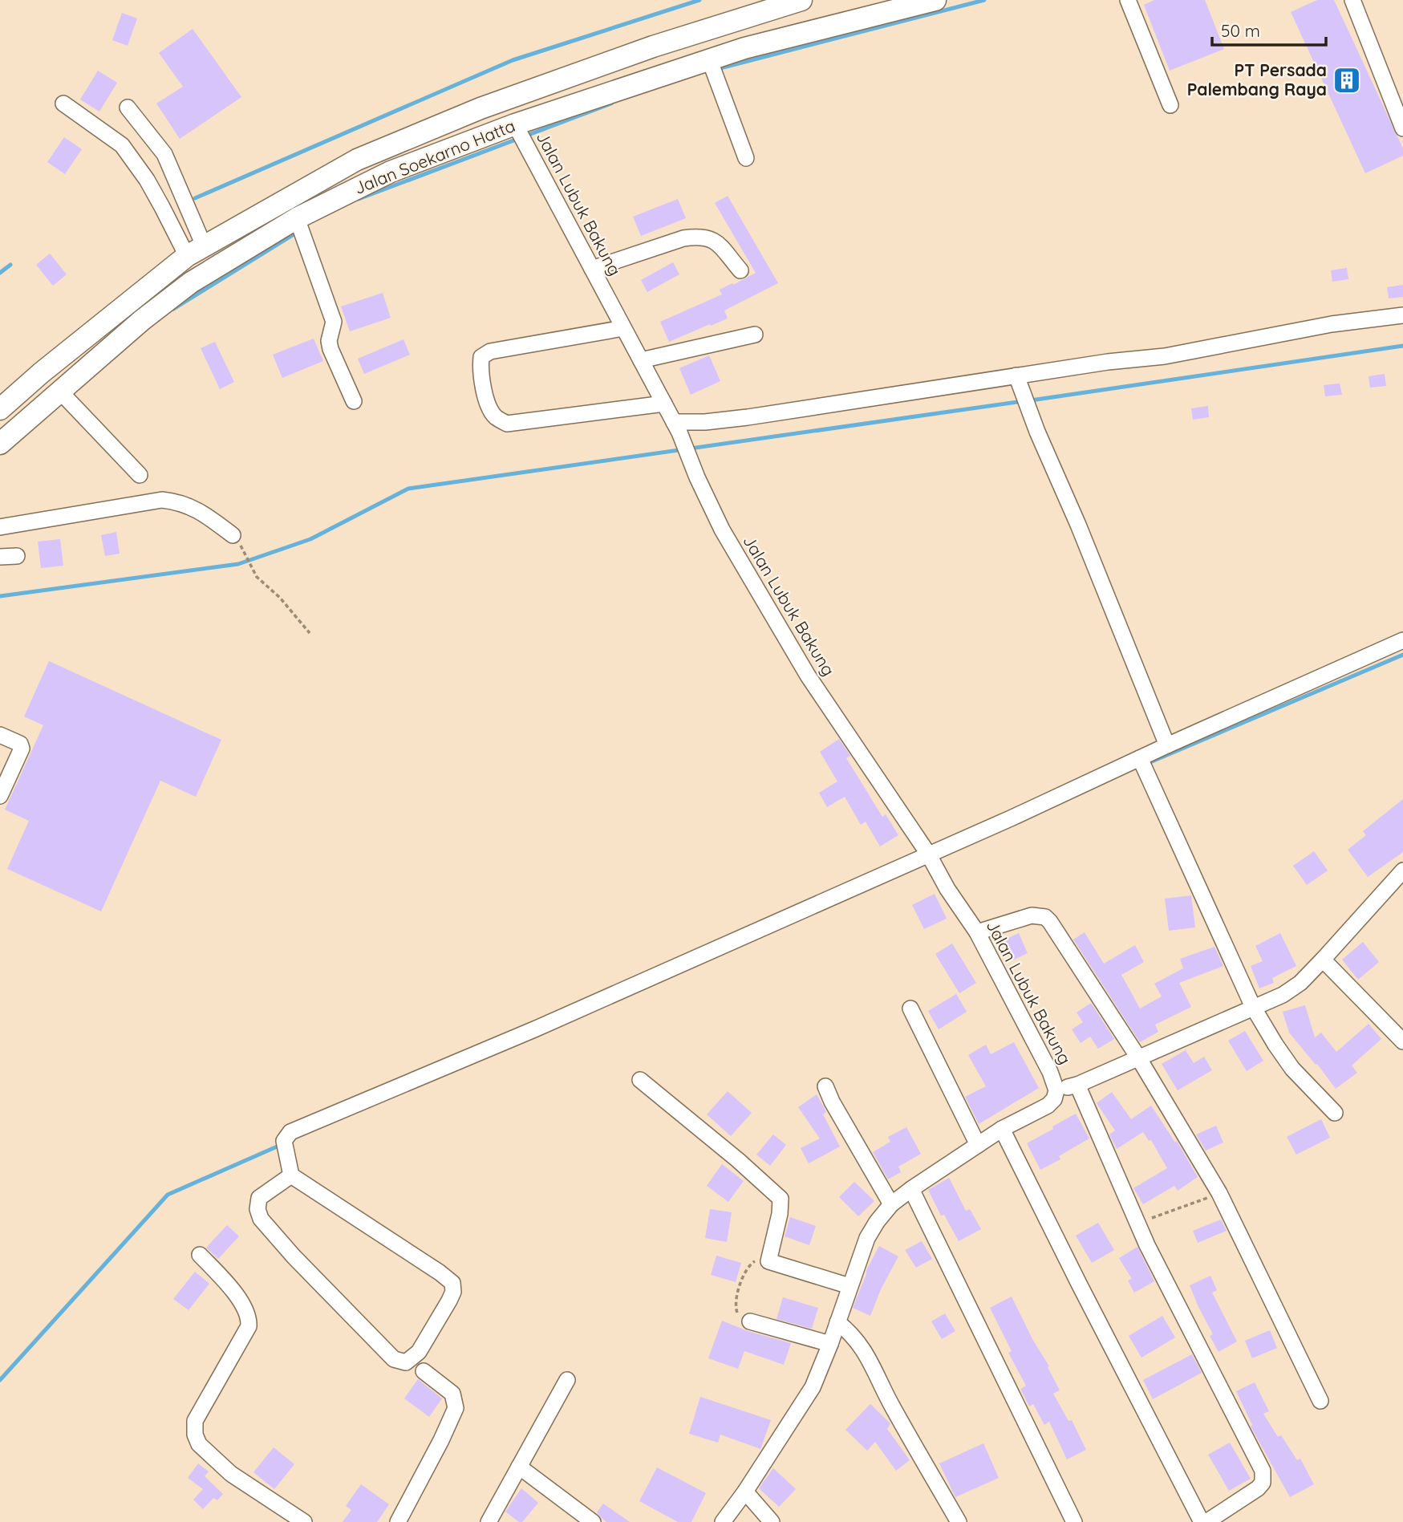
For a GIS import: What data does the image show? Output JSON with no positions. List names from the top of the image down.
{
  "streets": {
    "highway": ["Jalan Soekarno Hatta"],
    "street": ["Jalan Lubuk Bakung"]
  },
  "crossings": [
    ["Jalan Soekarno Hatta", "Jalan Lubuk Bakung"]
  ],
  "places": {
    "building": ["PT Persada Palembang Raya"]
  },
  "scale_bar": "50 m"
}
